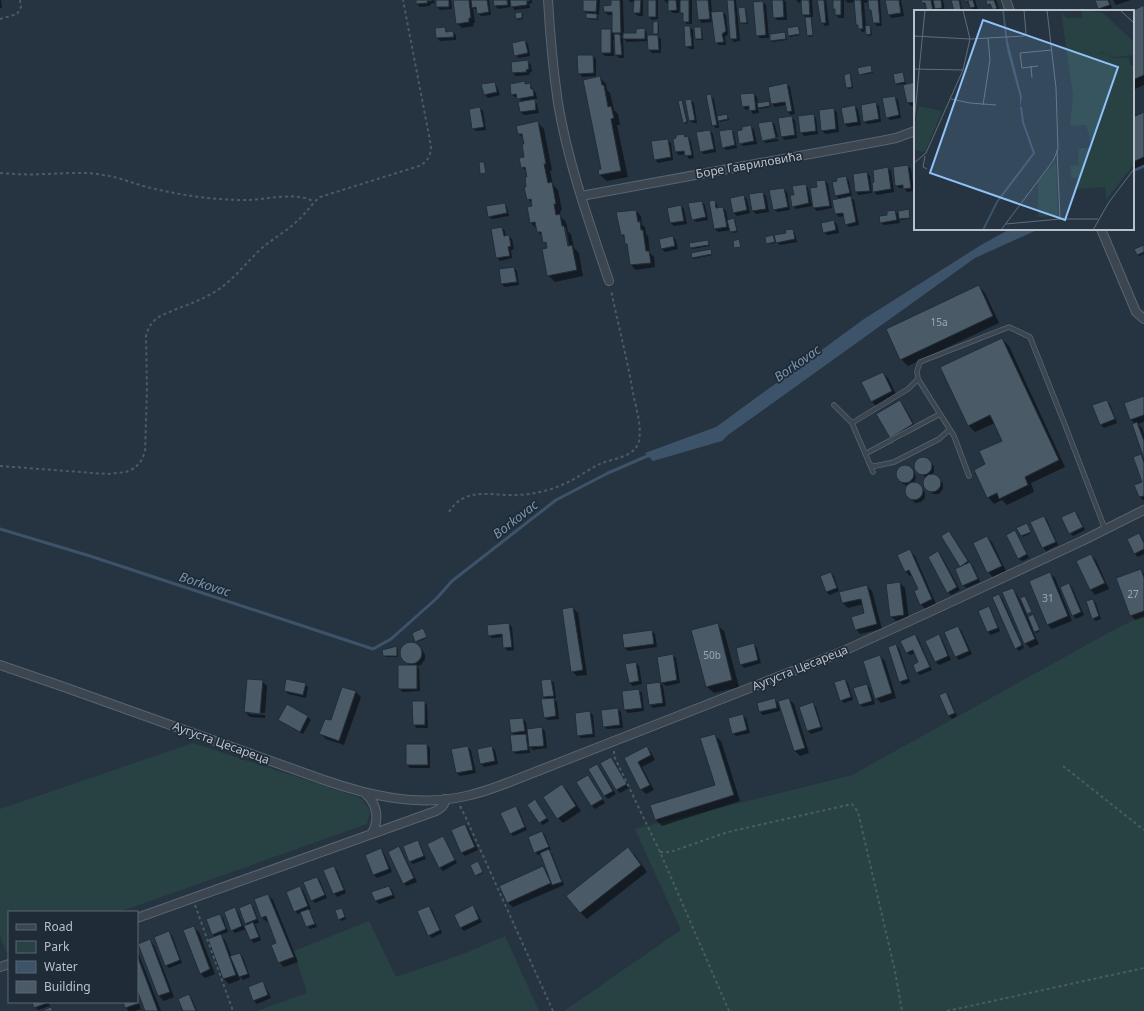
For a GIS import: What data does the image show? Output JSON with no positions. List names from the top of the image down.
{
  "streets": {
    "street": ["Боре Гавриловића", "Аугуста Цесареца"]
  },
  "water": ["Borkovac"],
  "house_numbers": [
    "15a",
    "27",
    "31",
    "50b"
  ],
  "legend": [
    "Road",
    "Park",
    "Water",
    "Building"
  ]
}
